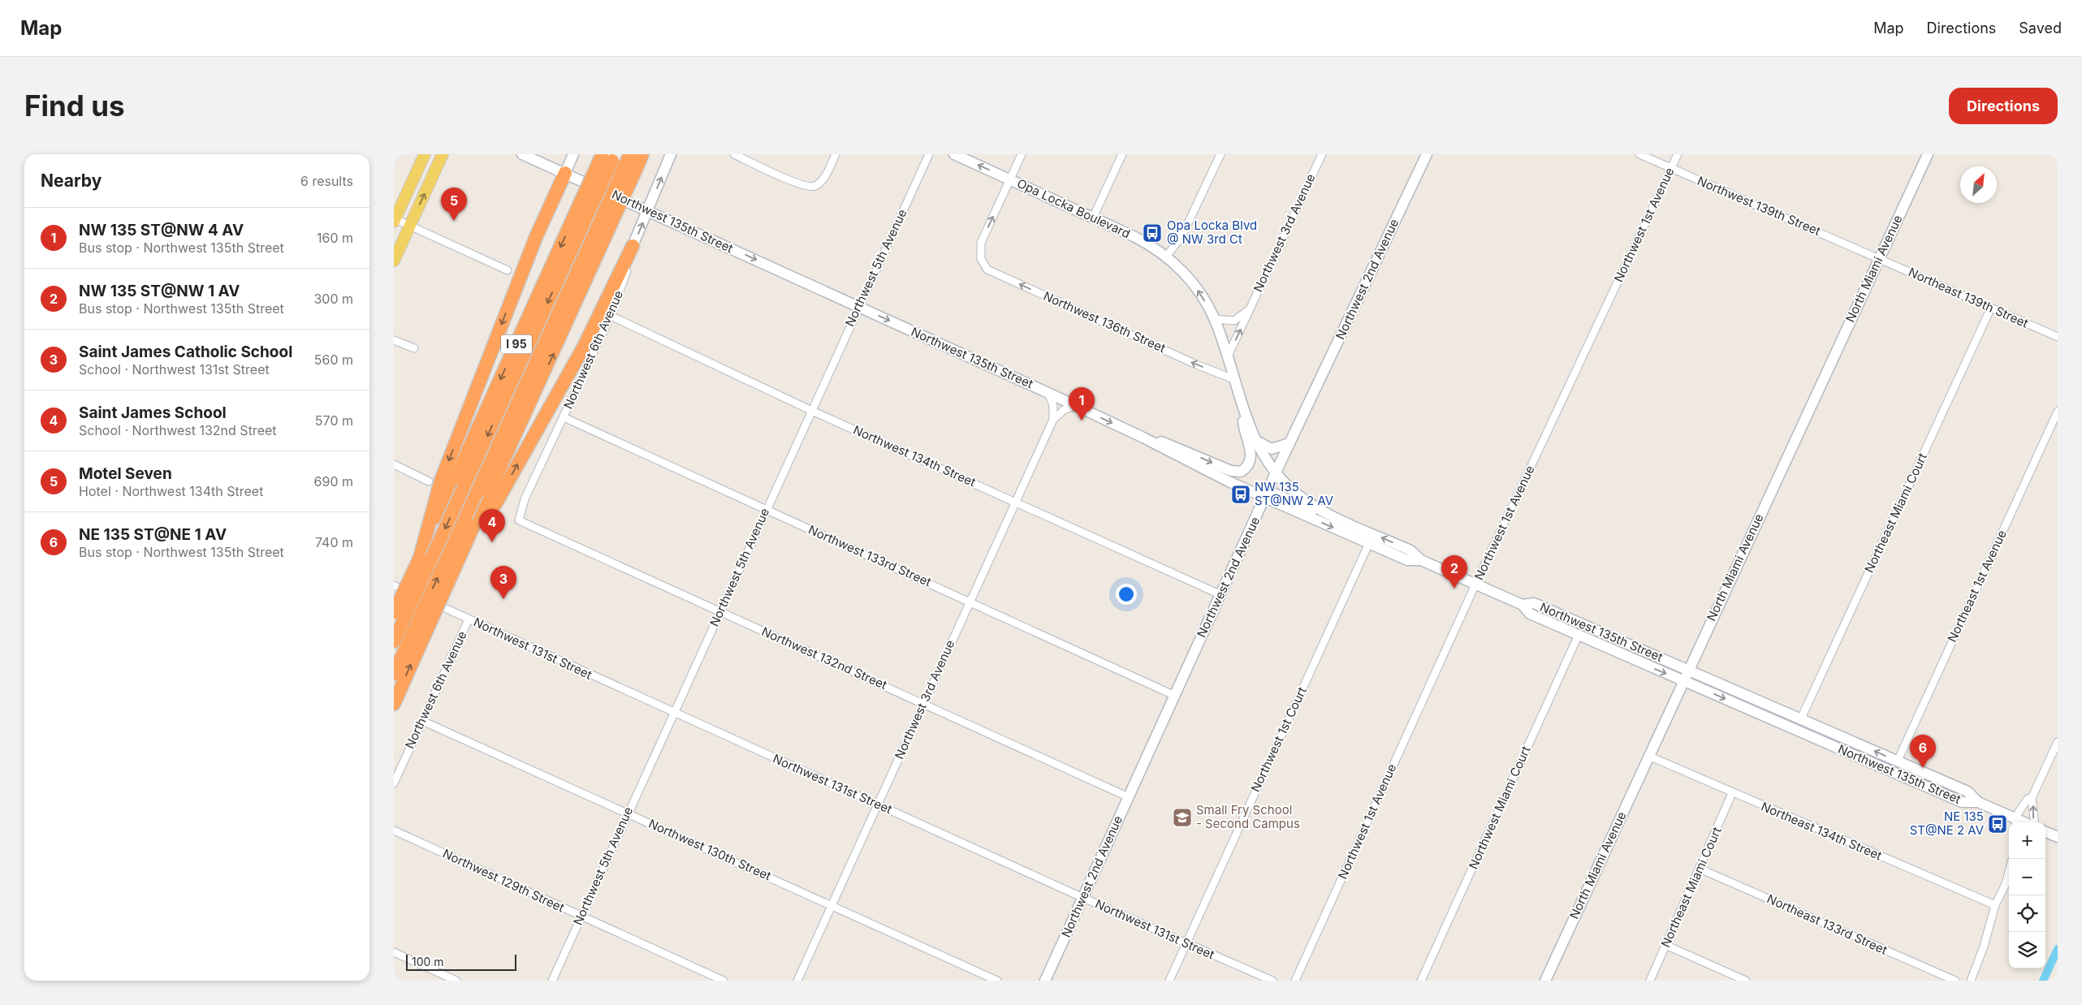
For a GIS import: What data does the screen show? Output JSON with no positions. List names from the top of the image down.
{
  "streets": {
    "highway": ["I 95"],
    "main road": [
      "Opa Locka Boulevard",
      "Northwest 135th Street",
      "North Miami Avenue",
      "Northwest 2nd Avenue",
      "Northwest 6th Avenue"
    ],
    "street": [
      "Northwest 139th Street",
      "Northwest 1st Avenue",
      "Northwest 3rd Avenue",
      "Northwest 5th Avenue",
      "Northeast 139th Street",
      "Northwest 136th Street",
      "Northwest 134th Street",
      "Northeast Miami Court",
      "Northwest 133rd Street",
      "Northeast 1st Avenue",
      "Northwest 131st Street",
      "Northwest 132nd Street",
      "Northwest 1st Court",
      "Northwest Miami Court",
      "Northeast 134th Street",
      "Northwest 130th Street",
      "Northwest 129th Street",
      "Northeast 133rd Street"
    ]
  },
  "crossings": [
    ["Northwest 139th Street", "Northwest 1st Avenue"],
    ["Northwest 139th Street", "North Miami Avenue"],
    ["Northwest 139th Street", "Northeast 139th Street"],
    ["Opa Locka Boulevard", "Northwest 135th Street"],
    ["Opa Locka Boulevard", "Northwest 3rd Avenue"],
    ["Opa Locka Boulevard", "Northwest 2nd Avenue"],
    ["Opa Locka Boulevard", "Northwest 136th Street"],
    ["Northwest 135th Street", "Northwest 1st Avenue"],
    ["Northwest 135th Street", "Northwest 3rd Avenue"],
    ["Northwest 135th Street", "Northwest 5th Avenue"],
    ["Northwest 135th Street", "North Miami Avenue"],
    ["Northwest 135th Street", "Northwest 2nd Avenue"],
    ["Northwest 135th Street", "Northwest 6th Avenue"],
    ["Northwest 135th Street", "Northeast Miami Court"],
    ["Northwest 135th Street", "Northeast 1st Avenue"],
    ["Northwest 135th Street", "Northwest 1st Court"],
    ["Northwest 135th Street", "Northwest Miami Court"],
    ["Northwest 3rd Avenue", "Northwest 134th Street"],
    ["Northwest 3rd Avenue", "Northwest 133rd Street"],
    ["Northwest 3rd Avenue", "Northwest 131st Street"],
    ["Northwest 3rd Avenue", "Northwest 132nd Street"],
    ["Northwest 3rd Avenue", "Northwest 130th Street"],
    ["Northwest 5th Avenue", "Northwest 134th Street"],
    ["Northwest 5th Avenue", "Northwest 133rd Street"],
    ["Northwest 5th Avenue", "Northwest 131st Street"],
    ["Northwest 5th Avenue", "Northwest 132nd Street"],
    ["Northwest 5th Avenue", "Northwest 130th Street"],
    ["Northwest 5th Avenue", "Northwest 129th Street"],
    ["North Miami Avenue", "Northeast 139th Street"],
    ["North Miami Avenue", "Northeast 134th Street"],
    ["Northwest 2nd Avenue", "Northwest 134th Street"],
    ["Northwest 2nd Avenue", "Northwest 133rd Street"],
    ["Northwest 2nd Avenue", "Northwest 131st Street"],
    ["Northwest 2nd Avenue", "Northwest 132nd Street"],
    ["Northeast 139th Street", "Northeast Miami Court"],
    ["Northwest 6th Avenue", "Northwest 134th Street"],
    ["Northwest 6th Avenue", "Northwest 133rd Street"],
    ["Northwest 6th Avenue", "Northwest 131st Street"],
    ["Northwest 6th Avenue", "Northwest 132nd Street"],
    ["Northwest 6th Avenue", "Northwest 130th Street"],
    ["Northeast Miami Court", "Northeast 134th Street"],
    ["Northeast Miami Court", "Northeast 133rd Street"],
    ["Northwest 131st Street", "Northwest 1st Court"]
  ],
  "one_way": ["Northwest 136th Street"],
  "places": {
    "bus stop": ["Opa Locka Blvd @ NW 3rd Ct", "NW 135 ST@NW 2 AV", "NE 135 ST@NE 2 AV"],
    "school or university": ["Small Fry School - Second Campus"]
  },
  "scale_bar": "100 m",
  "north": "top right",
  "page": {
    "header": "Map",
    "nav": ["Map", "Directions", "Saved"],
    "buttons": "Directions",
    "title": "Find us",
    "heading": ["Nearby", "6 results"],
    "pins": [
      "5",
      "1",
      "4",
      "2",
      "3",
      "6"
    ],
    "list": [
      {
        "mark": "1",
        "name": "NW 135 ST@NW 4 AV",
        "note": "Bus stop · Northwest 135th Street",
        "value": "160 m"
      },
      {
        "mark": "2",
        "name": "NW 135 ST@NW 1 AV",
        "note": "Bus stop · Northwest 135th Street",
        "value": "300 m"
      },
      {
        "mark": "3",
        "name": "Saint James Catholic School",
        "note": "School · Northwest 131st Street",
        "value": "560 m"
      },
      {
        "mark": "4",
        "name": "Saint James School",
        "note": "School · Northwest 132nd Street",
        "value": "570 m"
      },
      {
        "mark": "5",
        "name": "Motel Seven",
        "note": "Hotel · Northwest 134th Street",
        "value": "690 m"
      },
      {
        "mark": "6",
        "name": "NE 135 ST@NE 1 AV",
        "note": "Bus stop · Northwest 135th Street",
        "value": "740 m"
      }
    ],
    "map_buttons": ["+", "−"],
    "scale": "100 m"
  }
}
